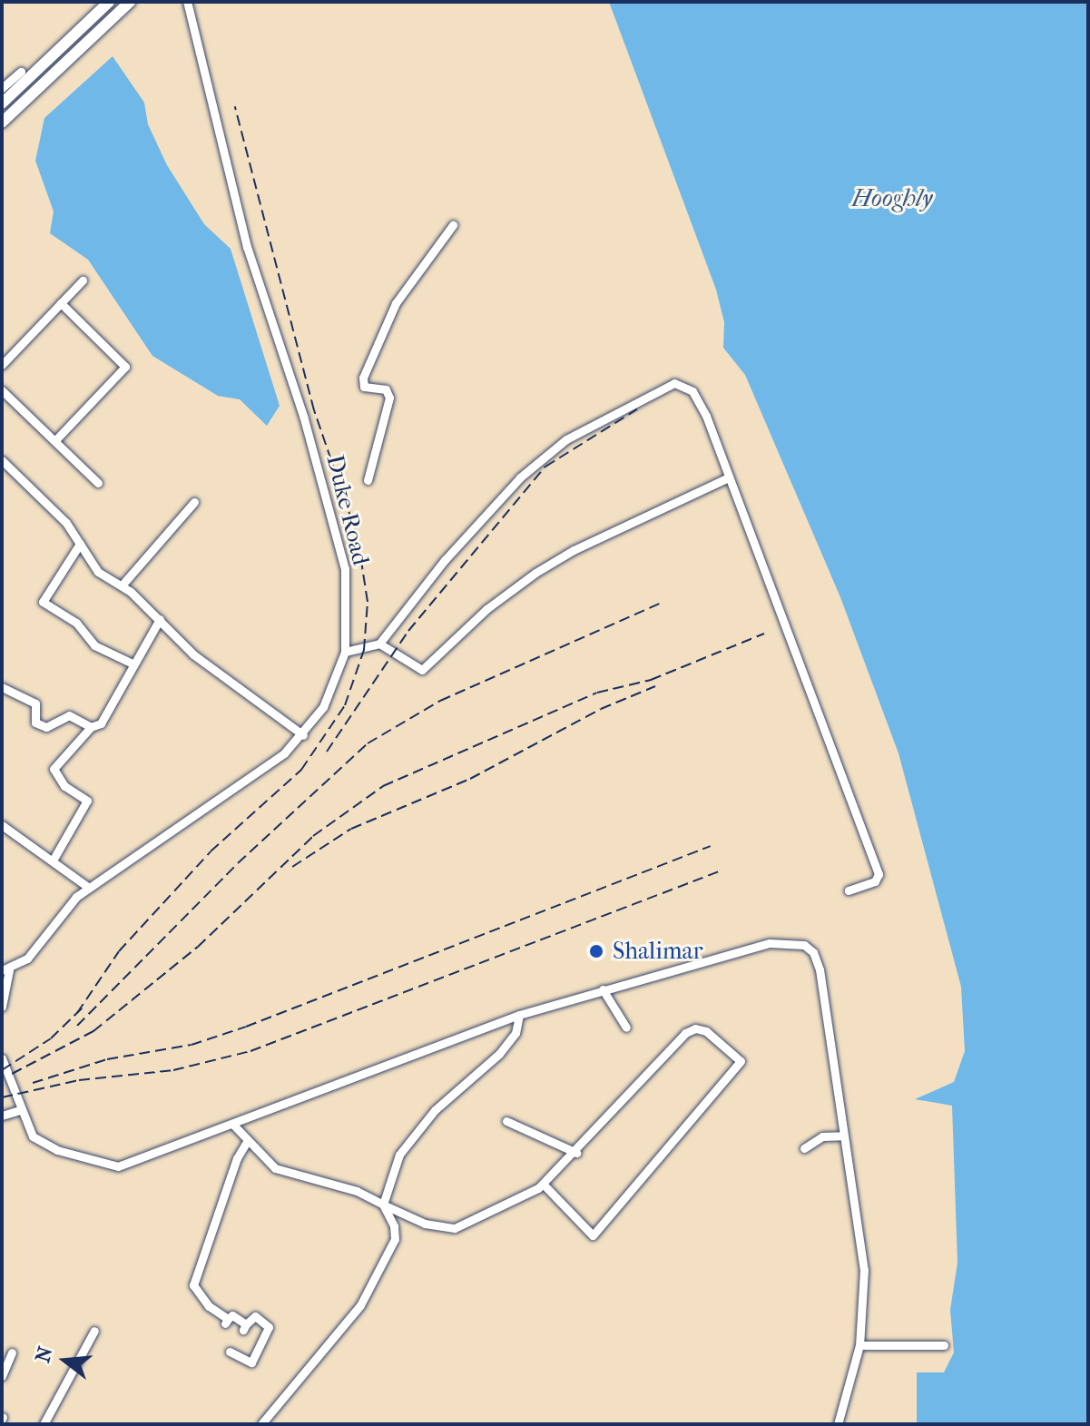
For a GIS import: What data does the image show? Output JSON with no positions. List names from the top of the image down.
{
  "streets": {
    "street": ["Duke Road"]
  },
  "water": ["Hooghly"],
  "places": ["Shalimar"],
  "north": "left"
}
